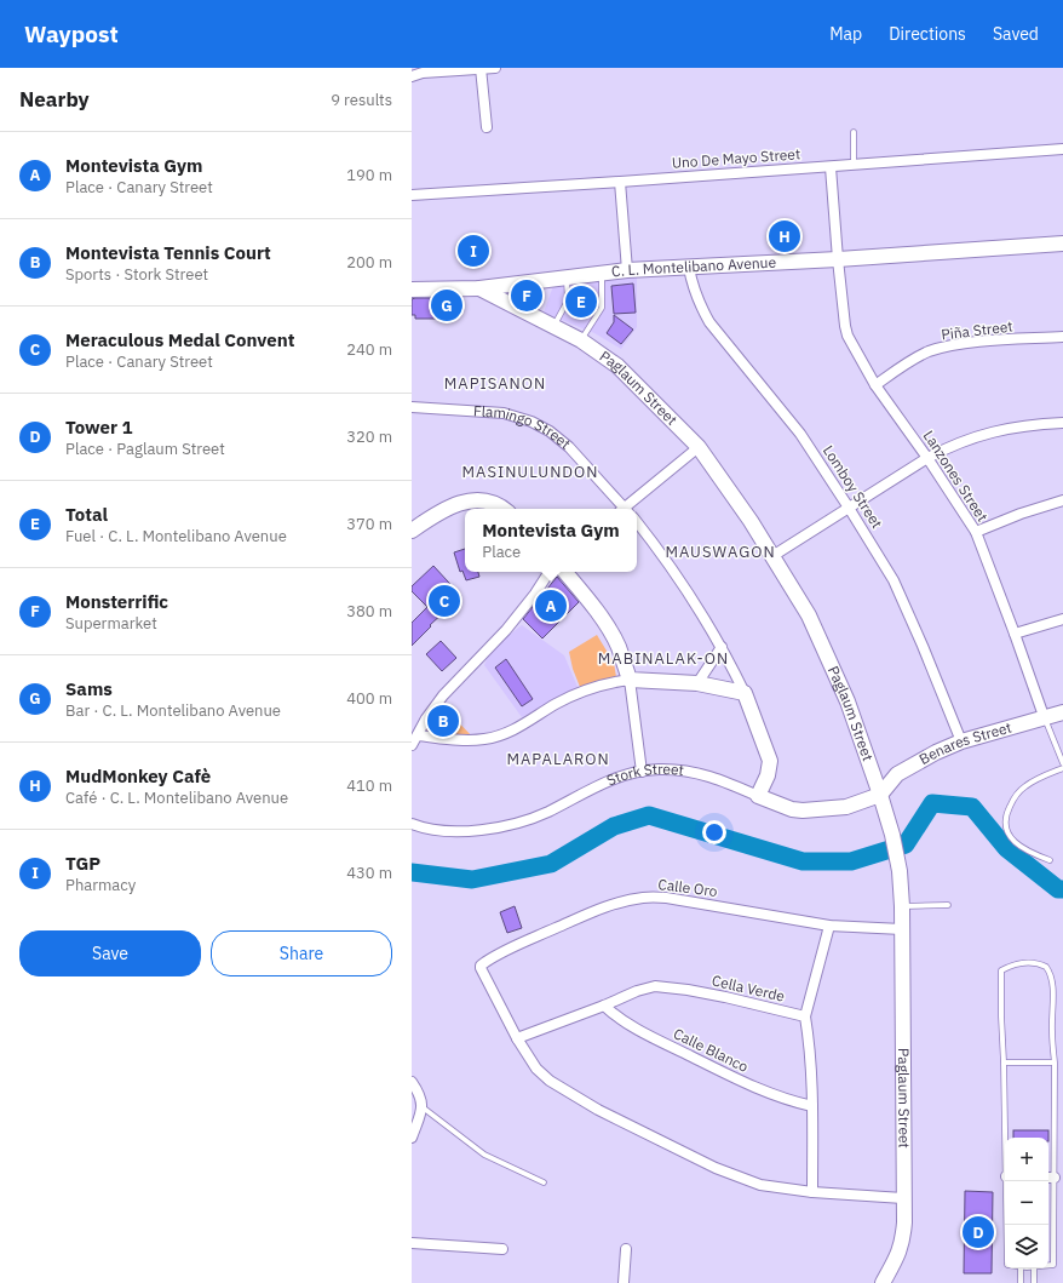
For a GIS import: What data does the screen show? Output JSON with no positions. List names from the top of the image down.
{
  "streets": {
    "street": [
      "Uno De Mayo Street",
      "C. L. Montelibano Avenue",
      "Piña Street",
      "Paglaum Street",
      "Flamingo Street",
      "Lanzones Street",
      "Lomboy Street",
      "Benares Street",
      "Stork Street",
      "Calle Oro",
      "Cella Verde",
      "Calle Blanco"
    ]
  },
  "crossings": [
    ["Uno De Mayo Street", "Lanzones Street"],
    ["C. L. Montelibano Avenue", "Paglaum Street"],
    ["C. L. Montelibano Avenue", "Lanzones Street"],
    ["C. L. Montelibano Avenue", "Lomboy Street"],
    ["Piña Street", "Lanzones Street"],
    ["Paglaum Street", "Benares Street"],
    ["Paglaum Street", "Stork Street"],
    ["Paglaum Street", "Calle Oro"],
    ["Lanzones Street", "Benares Street"],
    ["Lomboy Street", "Benares Street"],
    ["Benares Street", "Stork Street"],
    ["Calle Oro", "Cella Verde"],
    ["Cella Verde", "Calle Blanco"]
  ],
  "districts": [
    "MAPISANON",
    "MASINULUNDON",
    "MAUSWAGON",
    "MABINALAK-ON",
    "MAPALARON"
  ],
  "page": {
    "header": "Waypost",
    "nav": ["Map", "Directions", "Saved"],
    "heading": ["Nearby", "9 results"],
    "list": [
      {
        "mark": "A",
        "name": "Montevista Gym",
        "note": "Place · Canary Street",
        "value": "190 m"
      },
      {
        "mark": "B",
        "name": "Montevista Tennis Court",
        "note": "Sports · Stork Street",
        "value": "200 m"
      },
      {
        "mark": "C",
        "name": "Meraculous Medal Convent",
        "note": "Place · Canary Street",
        "value": "240 m"
      },
      {
        "mark": "D",
        "name": "Tower 1",
        "note": "Place · Paglaum Street",
        "value": "320 m"
      },
      {
        "mark": "E",
        "name": "Total",
        "note": "Fuel · C. L. Montelibano Avenue",
        "value": "370 m"
      },
      {
        "mark": "F",
        "name": "Monsterrific",
        "note": "Supermarket",
        "value": "380 m"
      },
      {
        "mark": "G",
        "name": "Sams",
        "note": "Bar · C. L. Montelibano Avenue",
        "value": "400 m"
      },
      {
        "mark": "H",
        "name": "MudMonkey Cafè",
        "note": "Café · C. L. Montelibano Avenue",
        "value": "410 m"
      },
      {
        "mark": "I",
        "name": "TGP",
        "note": "Pharmacy",
        "value": "430 m"
      }
    ],
    "pins": [
      "H",
      "I",
      "F",
      "E",
      "G",
      "C",
      "A",
      "B",
      "D"
    ],
    "popup": ["Montevista Gym", "Place"],
    "buttons": ["Save", "Share"],
    "map_buttons": ["+", "−"]
  }
}
